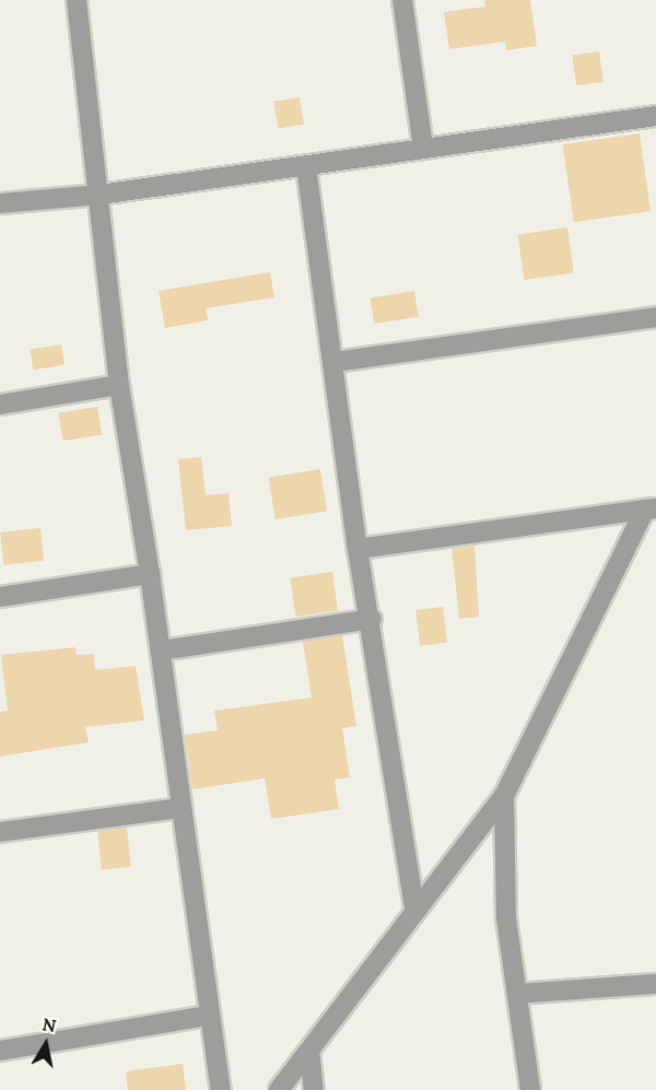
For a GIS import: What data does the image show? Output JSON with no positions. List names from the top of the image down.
{
  "north": "top"
}
